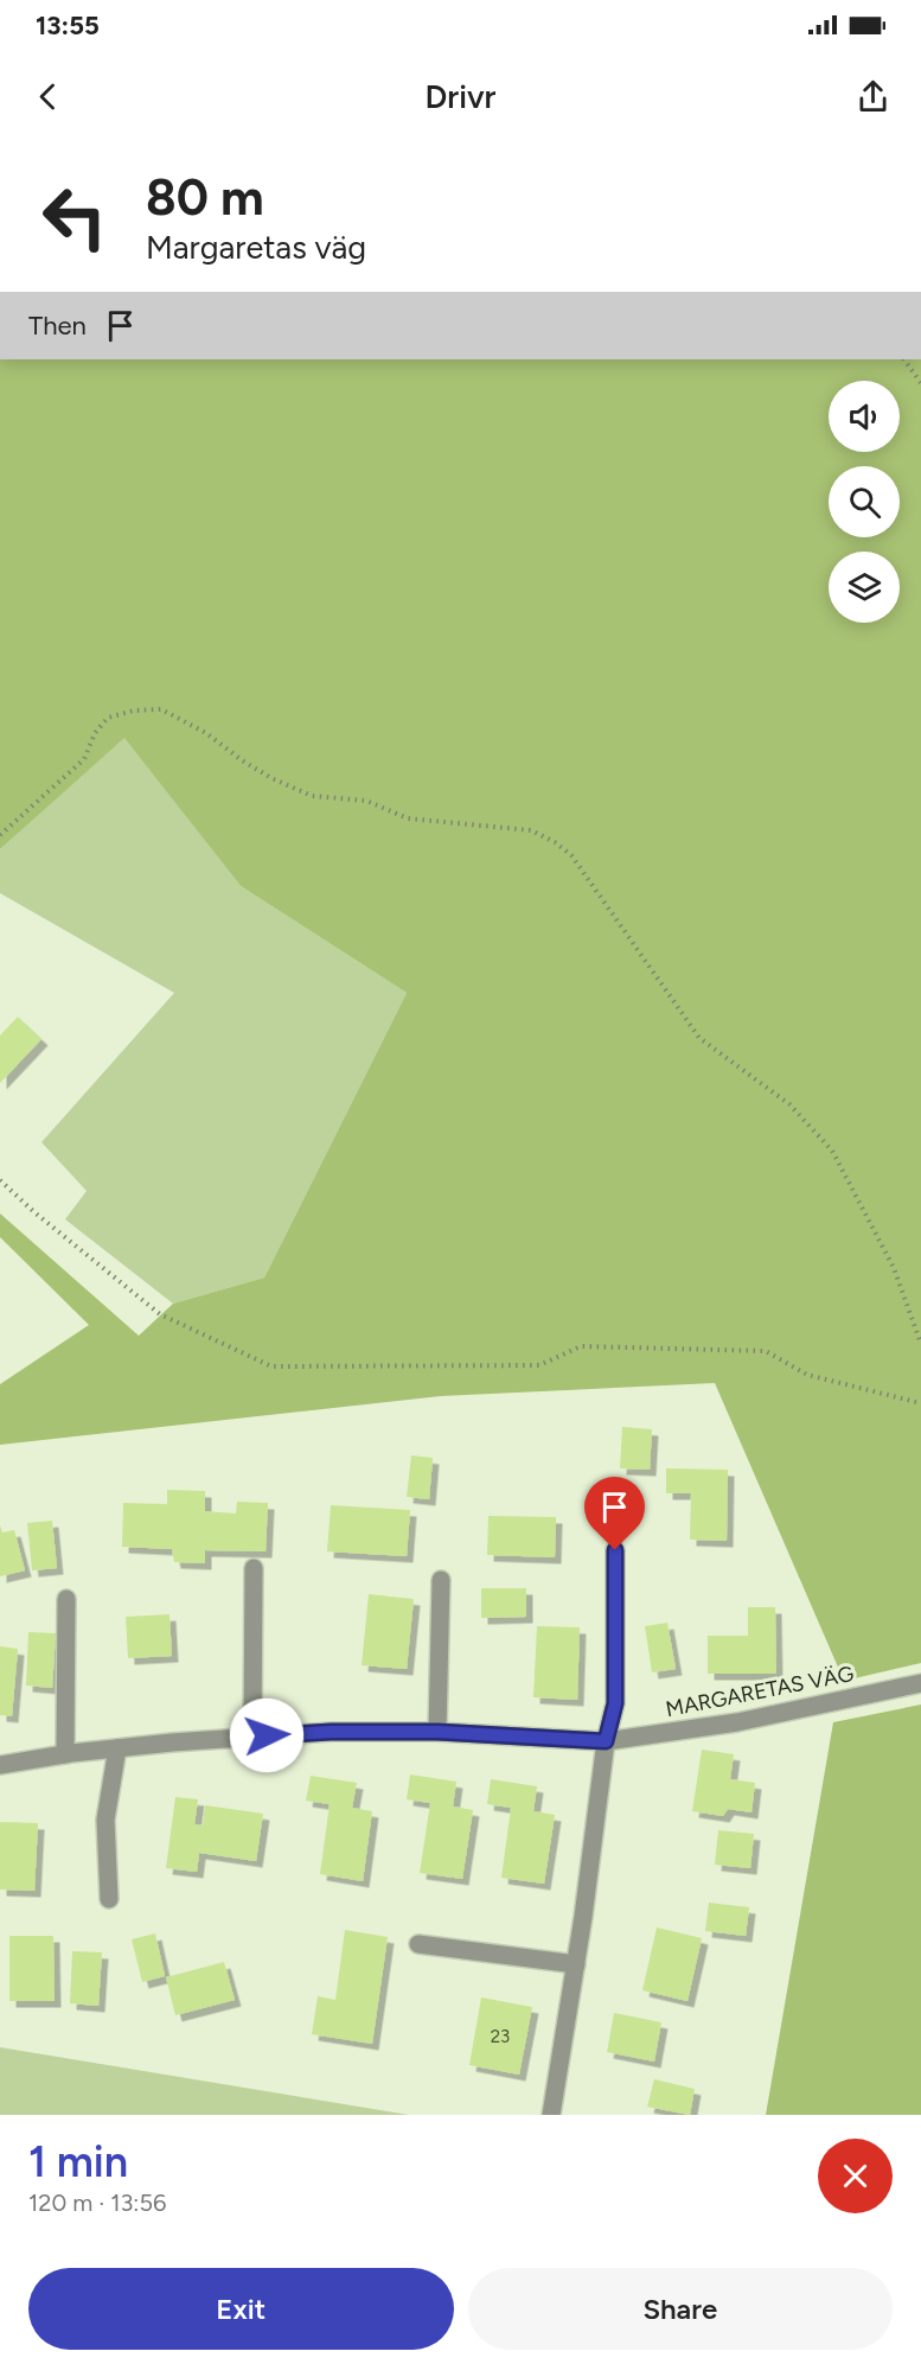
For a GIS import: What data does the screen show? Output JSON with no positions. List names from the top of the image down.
{
  "streets": {
    "street": ["MARGARETAS VÄG"]
  },
  "house_numbers": ["23"],
  "page": {
    "status": "13:55",
    "header": "Drivr",
    "turn": ["80 m", "Margaretas väg"],
    "then": "Then",
    "heading": ["1 min", "120 m · 13:56"],
    "buttons": ["Exit", "Share"]
  }
}
